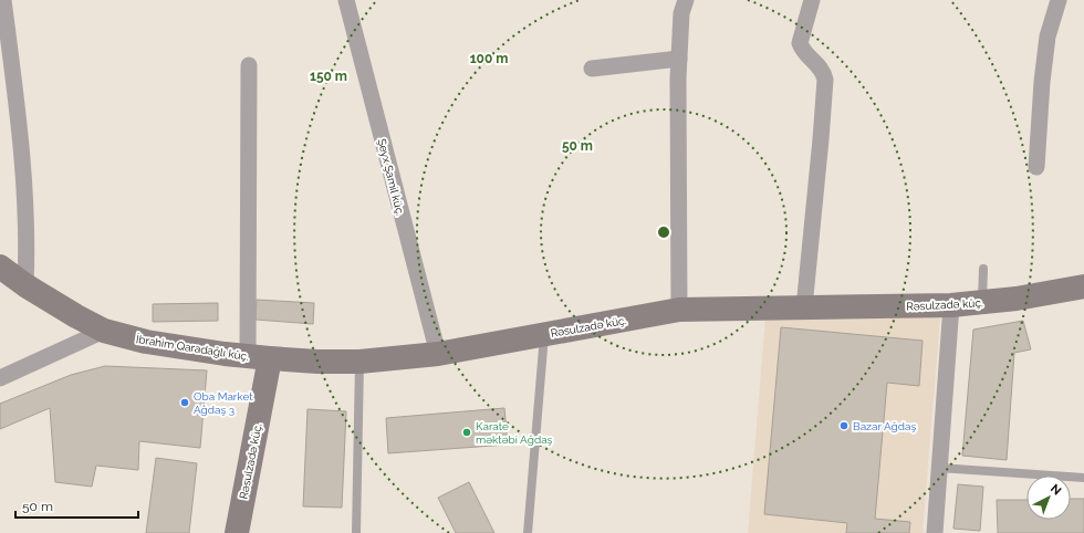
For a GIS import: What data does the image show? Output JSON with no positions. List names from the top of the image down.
{
  "streets": {
    "main road": ["Rəsulzadə küç.", "İbrahim Qaradağlı küç."],
    "street": ["Şeyx Şamil küç."]
  },
  "crossings": [
    ["Şeyx Şamil küç.", "Rəsulzadə küç."],
    ["Rəsulzadə küç.", "İbrahim Qaradağlı küç."]
  ],
  "places": ["Oba Market Ağdaş 3", "Bazar Ağdaş", "Karate məktəbi Ağdaş"],
  "scale_bar": "50 m",
  "north": "top right",
  "rings": ["100 m", "150 m", "50 m"]
}
